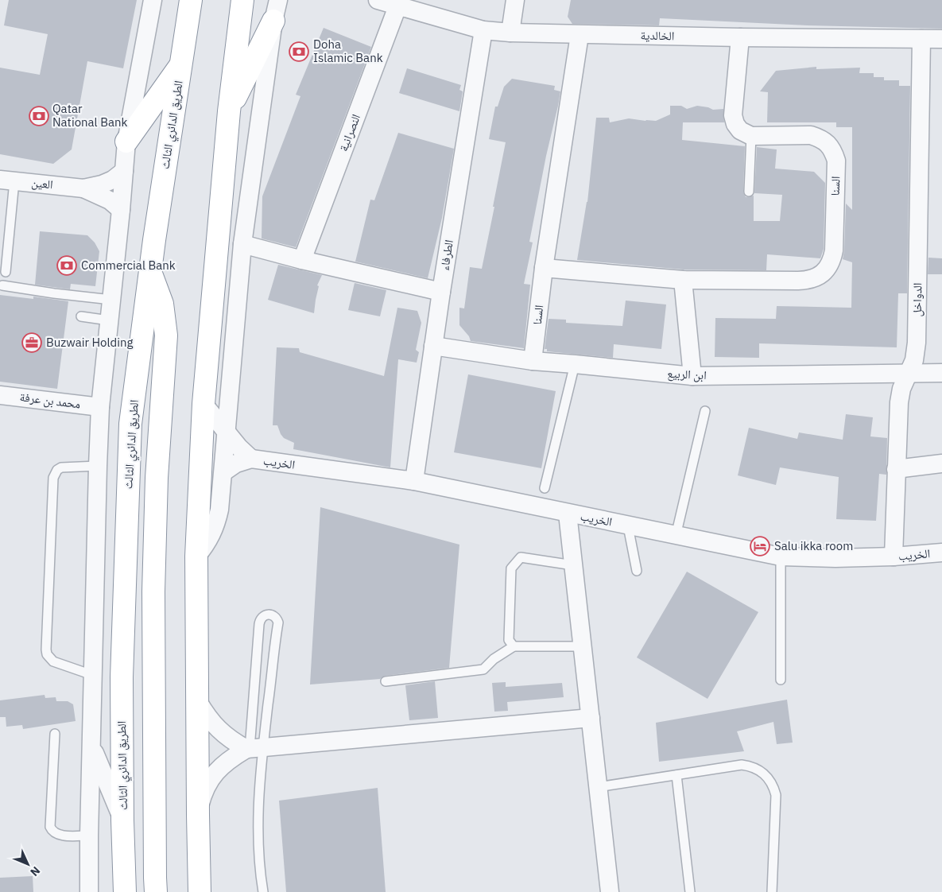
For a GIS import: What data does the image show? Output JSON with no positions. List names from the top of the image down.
{
  "streets": {
    "highway": ["الطريق الدائري الثالث"],
    "street": [
      "الخالدية",
      "النصرانية",
      "العين",
      "السنا",
      "الطرفاء",
      "الدواخل",
      "ابن الربيع",
      "محمد بن عرفة",
      "الخريب"
    ]
  },
  "crossings": [
    ["الخالدية", "النصرانية"],
    ["الخالدية", "السنا"],
    ["الخالدية", "الطرفاء"],
    ["الخالدية", "الدواخل"],
    ["السنا", "ابن الربيع"],
    ["الطرفاء", "ابن الربيع"],
    ["الطرفاء", "الخريب"],
    ["الدواخل", "ابن الربيع"],
    ["الدواخل", "الخريب"]
  ],
  "places": {
    "bank": ["Doha Islamic Bank", "Qatar National Bank", "Commercial Bank"],
    "office": ["Buzwair Holding"],
    "hotel": ["Salu ikka room"]
  },
  "north": "bottom right"
}
